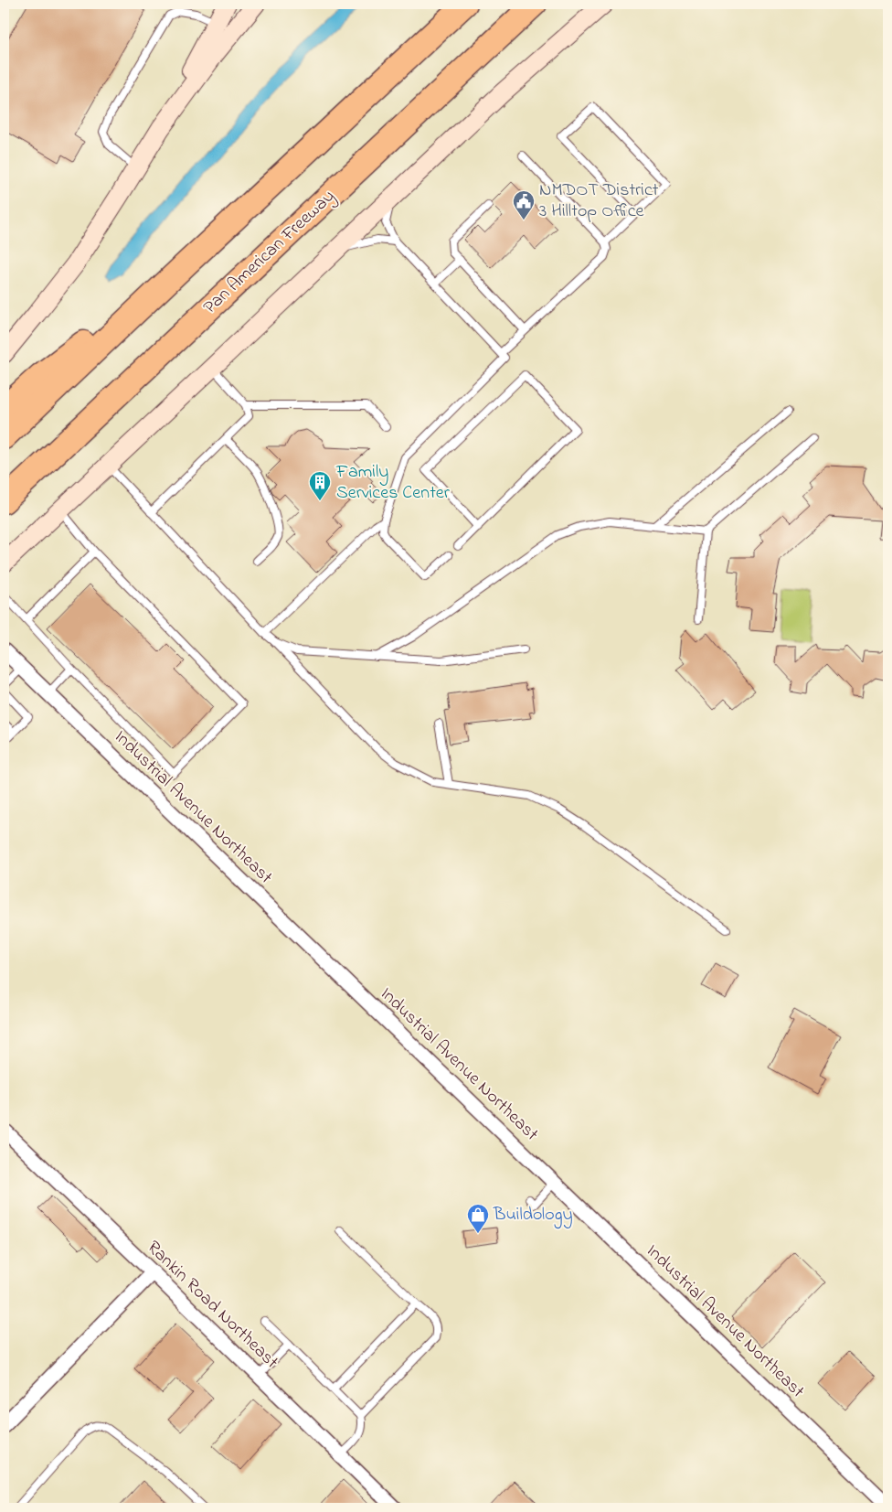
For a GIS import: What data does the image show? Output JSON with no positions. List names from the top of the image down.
{
  "streets": {
    "highway": ["Pan American Freeway"],
    "street": ["Industrial Avenue Northeast", "Rankin Road Northeast"]
  },
  "places": {
    "public building": ["NMDOT District 3 Hilltop Office"],
    "building": ["Family Services Center"],
    "shop": ["Buildology"]
  }
}
